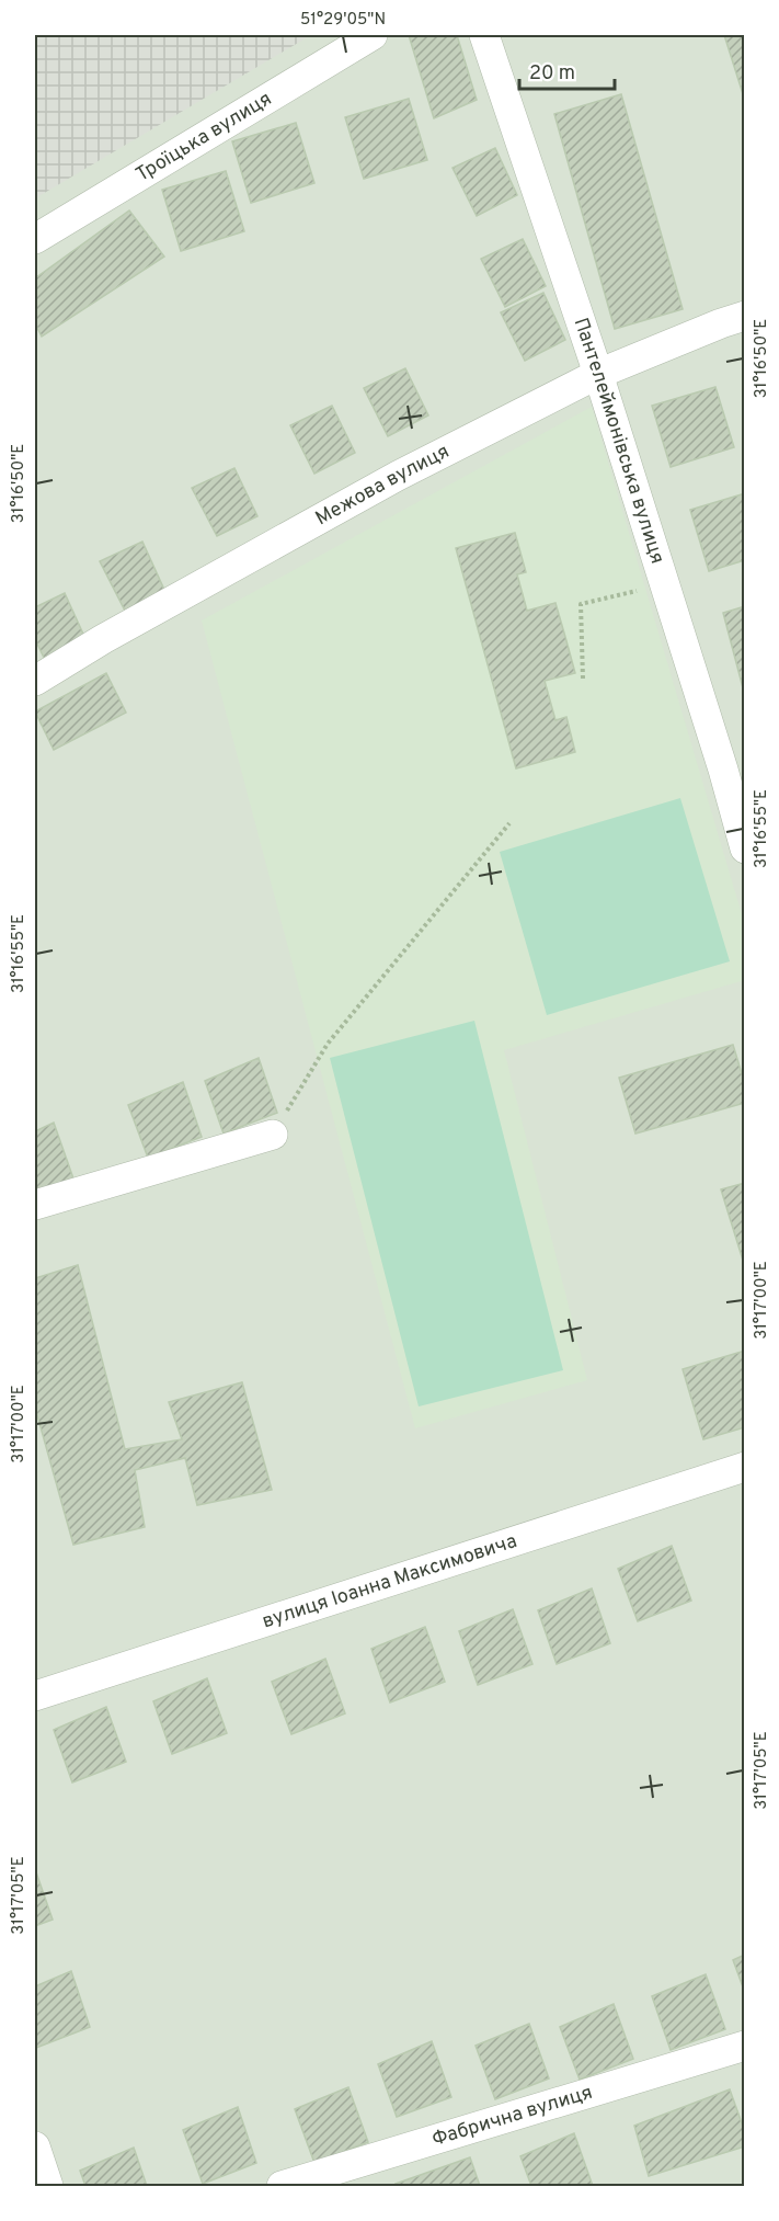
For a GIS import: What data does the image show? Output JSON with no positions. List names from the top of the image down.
{
  "streets": {
    "street": [
      "Троїцька вулиця",
      "Пантелеймонівська вулиця",
      "Межова вулиця",
      "вулиця Іоанна Максимовича",
      "Фабрична вулиця"
    ]
  },
  "crossings": [
    ["Пантелеймонівська вулиця", "Межова вулиця"]
  ],
  "scale_bar": "20 m",
  "coordinates": [
    "51°29'05\"N",
    "31°16'50\"E",
    "31°16'55\"E",
    "31°17'00\"E",
    "31°17'05\"E"
  ]
}
